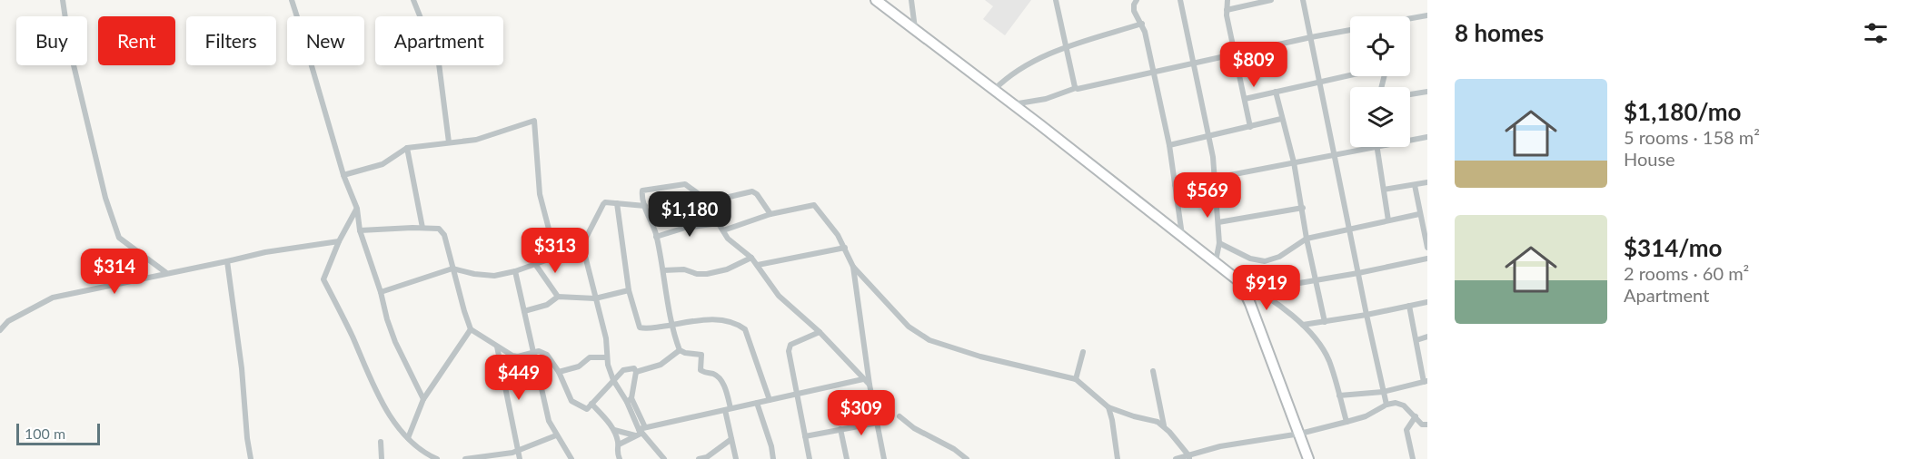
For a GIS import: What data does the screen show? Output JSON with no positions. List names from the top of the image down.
{
  "scale_bar": "100 m",
  "page": {
    "heading": "8 homes",
    "chip": [
      "Buy",
      "Rent",
      "Filters",
      "New",
      "Apartment"
    ],
    "price": [
      "$809",
      "$569",
      "$1,180",
      "$313",
      "$314",
      "$919",
      "$449",
      "$309"
    ],
    "list": [
      {
        "name": "$1,180/mo",
        "note": "5 rooms · 158 m² · House"
      },
      {
        "name": "$314/mo",
        "note": "2 rooms · 60 m² · Apartment"
      }
    ],
    "scale": "100 m"
  }
}
